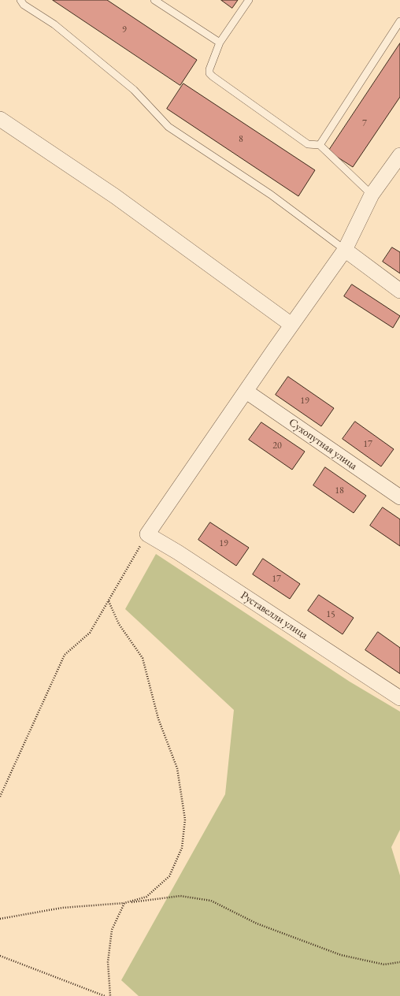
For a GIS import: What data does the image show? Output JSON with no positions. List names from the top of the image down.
{
  "streets": {
    "street": ["Сухопутная улица", "Руставелли улица"]
  },
  "house_numbers": [
    "9",
    "7",
    "8",
    "19",
    "17",
    "20",
    "18",
    "19",
    "17",
    "15"
  ]
}
